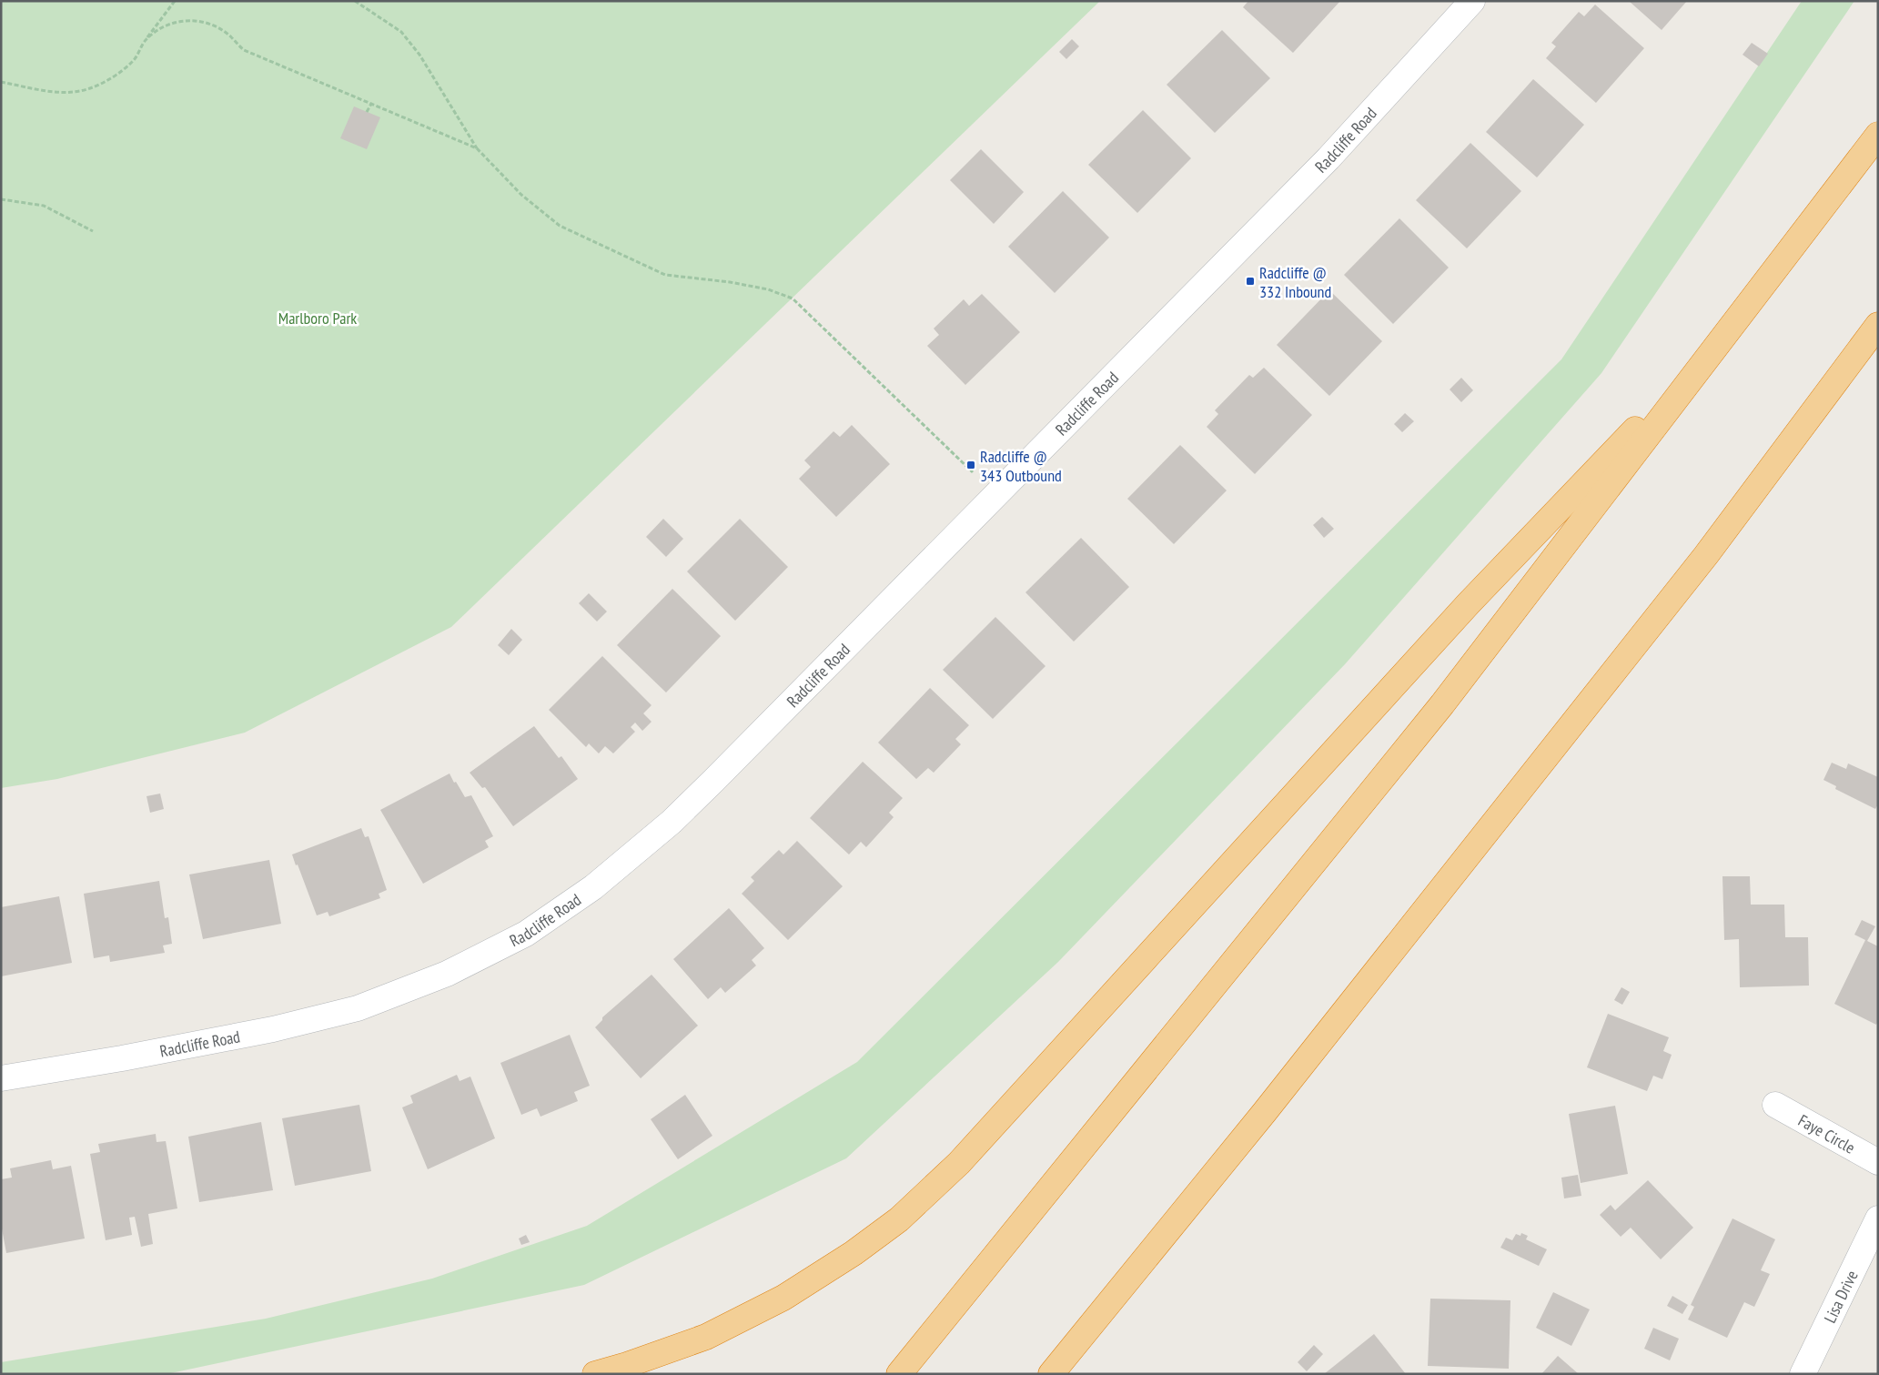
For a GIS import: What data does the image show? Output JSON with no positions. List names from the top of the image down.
{
  "streets": {
    "street": ["Radcliffe Road", "Faye Circle", "Lisa Drive"]
  },
  "parks": ["Marlboro Park"],
  "places": {
    "transit": ["Radcliffe @ 332 Inbound", "Radcliffe @ 343 Outbound"]
  }
}
